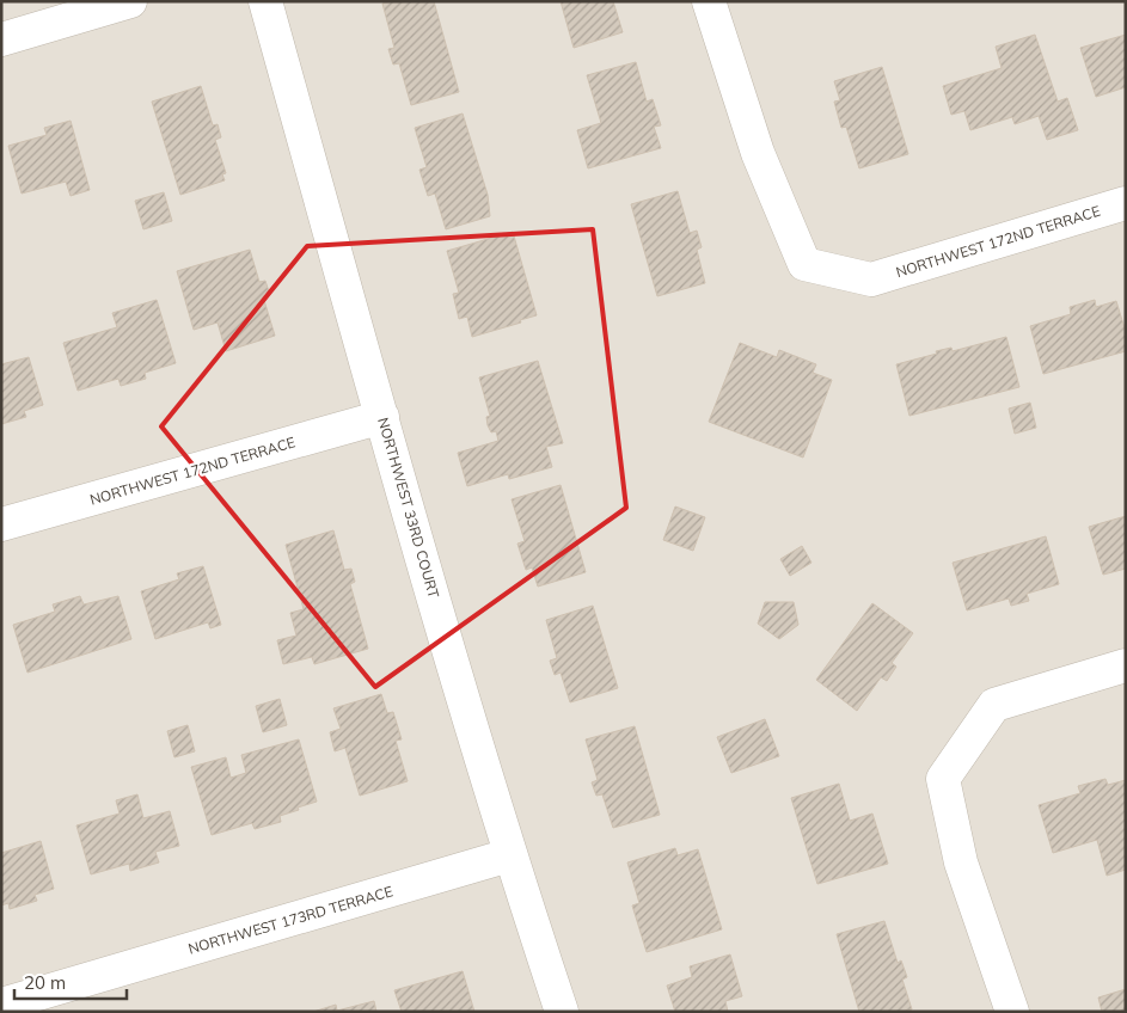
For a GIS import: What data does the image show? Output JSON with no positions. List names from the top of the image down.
{
  "streets": {
    "street": ["NORTHWEST 172ND TERRACE", "NORTHWEST 33RD COURT", "NORTHWEST 173RD TERRACE"]
  },
  "crossings": [
    ["NORTHWEST 172ND TERRACE", "NORTHWEST 33RD COURT"],
    ["NORTHWEST 33RD COURT", "NORTHWEST 173RD TERRACE"]
  ],
  "scale_bar": "20 m"
}
